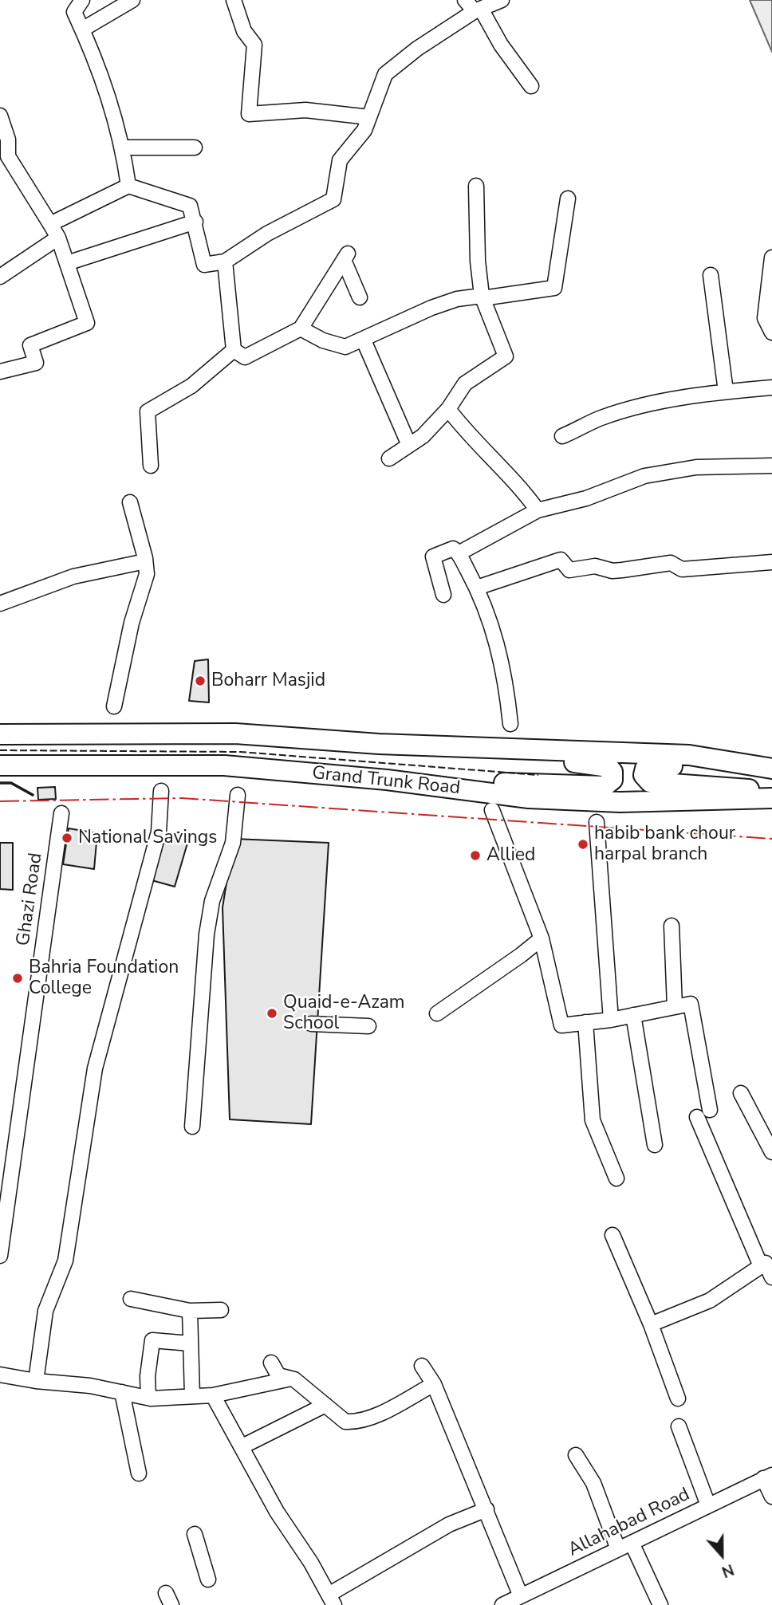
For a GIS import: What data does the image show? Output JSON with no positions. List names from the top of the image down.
{
  "streets": {
    "highway": ["Grand Trunk Road"],
    "street": ["Ghazi Road", "Allahabad Road"]
  },
  "places": [
    "Boharr Masjid",
    "National Savings",
    "habib bank chour harpal branch",
    "Allied",
    "Bahria Foundation College",
    "Quaid-e-Azam School"
  ],
  "north": "bottom"
}
